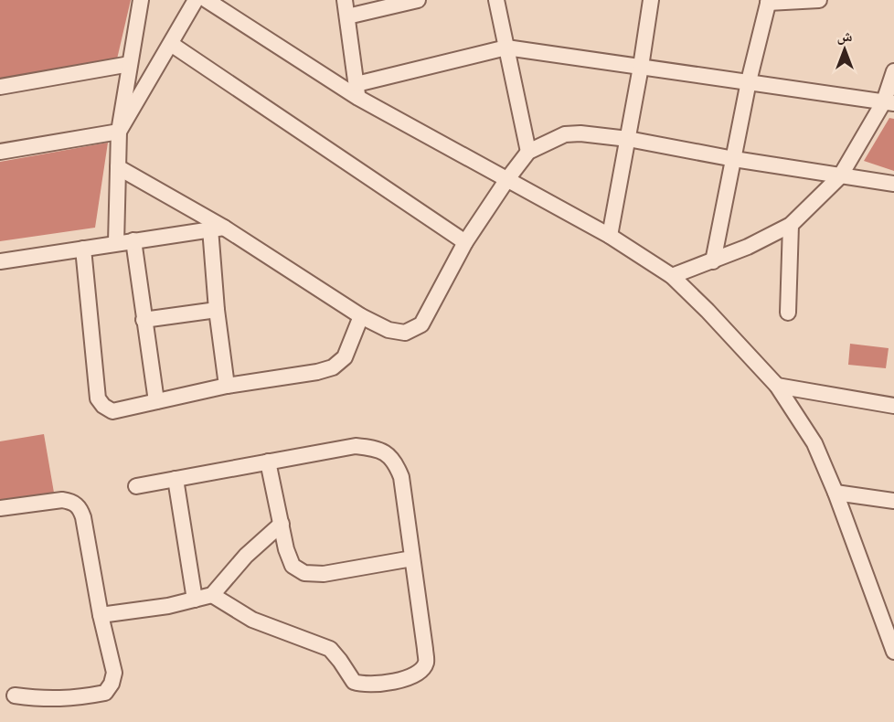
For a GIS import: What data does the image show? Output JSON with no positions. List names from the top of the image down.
{
  "north": "top"
}
